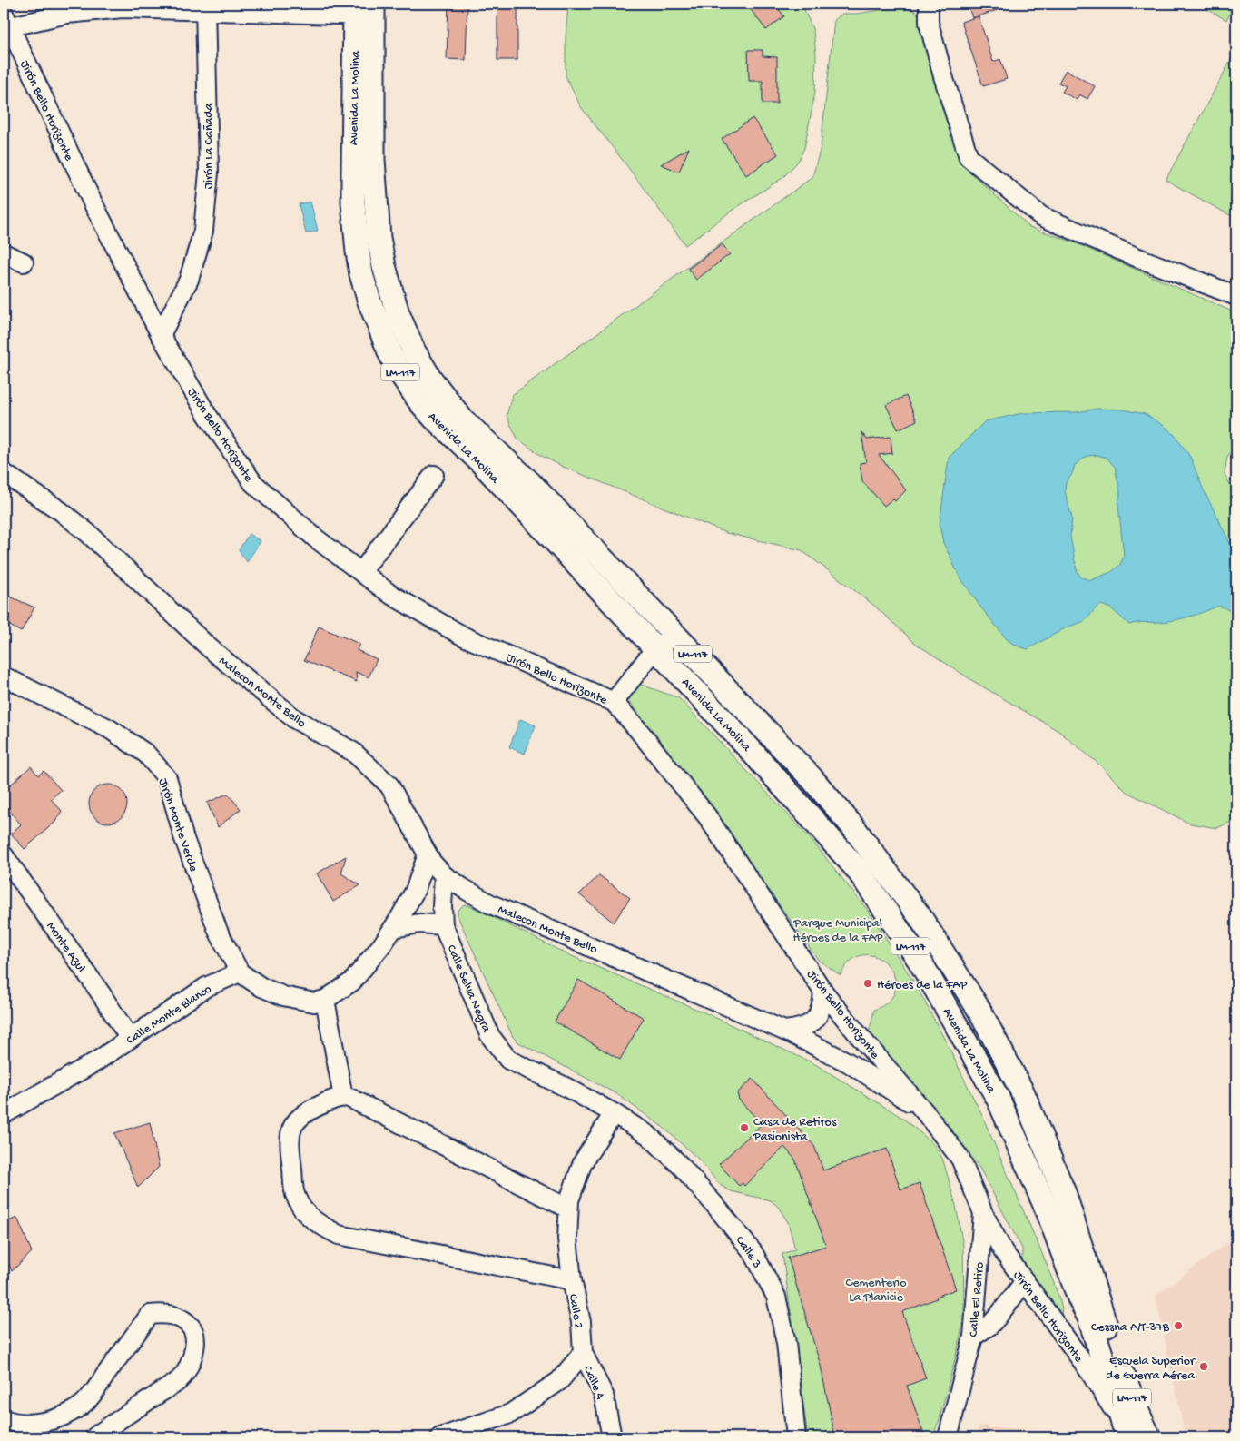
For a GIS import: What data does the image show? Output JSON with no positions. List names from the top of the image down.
{
  "streets": {
    "main road": ["Avenida La Molina", "LM-117"],
    "street": [
      "Jirón Bello Horizonte",
      "Jirón La Cañada",
      "Malecon Monte Bello",
      "Jirón Monte Verde",
      "Monte Azul",
      "Calle Selva Negra",
      "Calle Monte Blanco",
      "Calle 3",
      "Calle El Retiro",
      "Calle 2",
      "Calle 4"
    ]
  },
  "crossings": [
    ["Avenida La Molina", "Jirón Bello Horizonte"],
    ["Jirón Bello Horizonte", "Jirón La Cañada"],
    ["Jirón Bello Horizonte", "Malecon Monte Bello"],
    ["Jirón Bello Horizonte", "Calle El Retiro"],
    ["Malecon Monte Bello", "Calle Selva Negra"],
    ["Jirón Monte Verde", "Calle Monte Blanco"],
    ["Monte Azul", "Calle Monte Blanco"],
    ["Calle Selva Negra", "Calle 3"],
    ["Calle Selva Negra", "Calle 2"],
    ["Calle 3", "Calle 2"],
    ["Calle 2", "Calle 4"]
  ],
  "parks": ["Parque Municipal Héroes de la FAP", "Cementerio La Planicie"],
  "places": [
    "Héroes de la FAP",
    "Casa de Retiros Pasionista",
    "Cessna A/T-37B",
    "Escuela Superior de Guerra Aérea"
  ]
}
